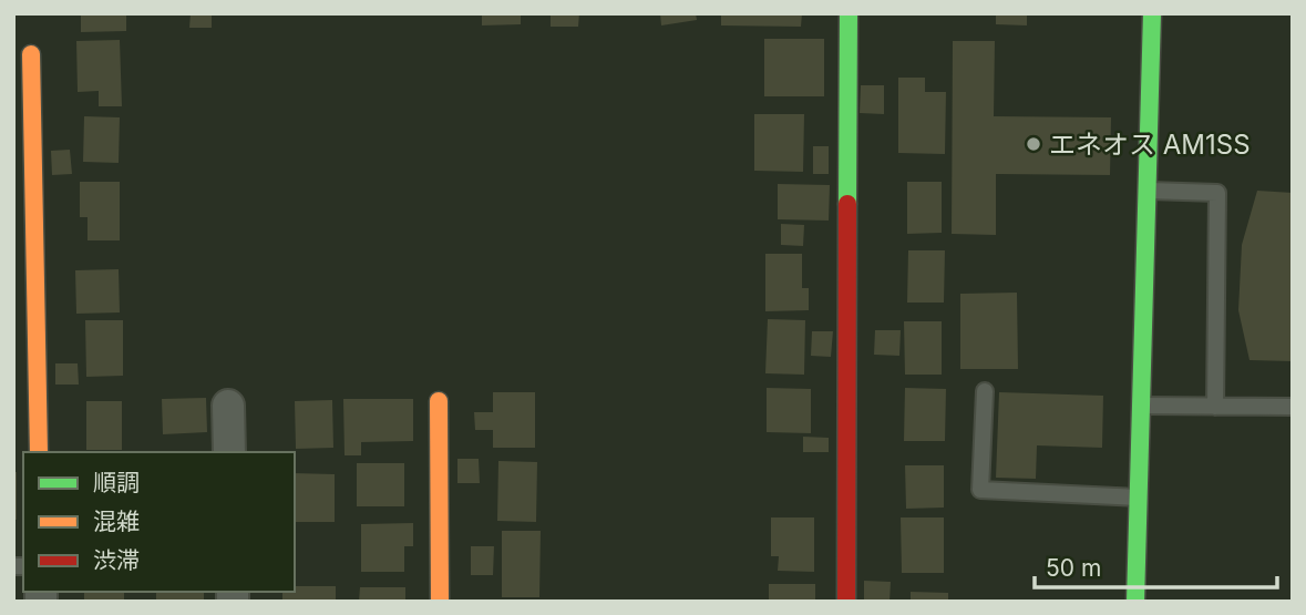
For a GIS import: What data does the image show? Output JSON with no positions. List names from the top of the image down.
{
  "places": ["エネオス AM1SS"],
  "legend": ["順調", "混雑", "渋滞"],
  "scale_bar": "50 m"
}
